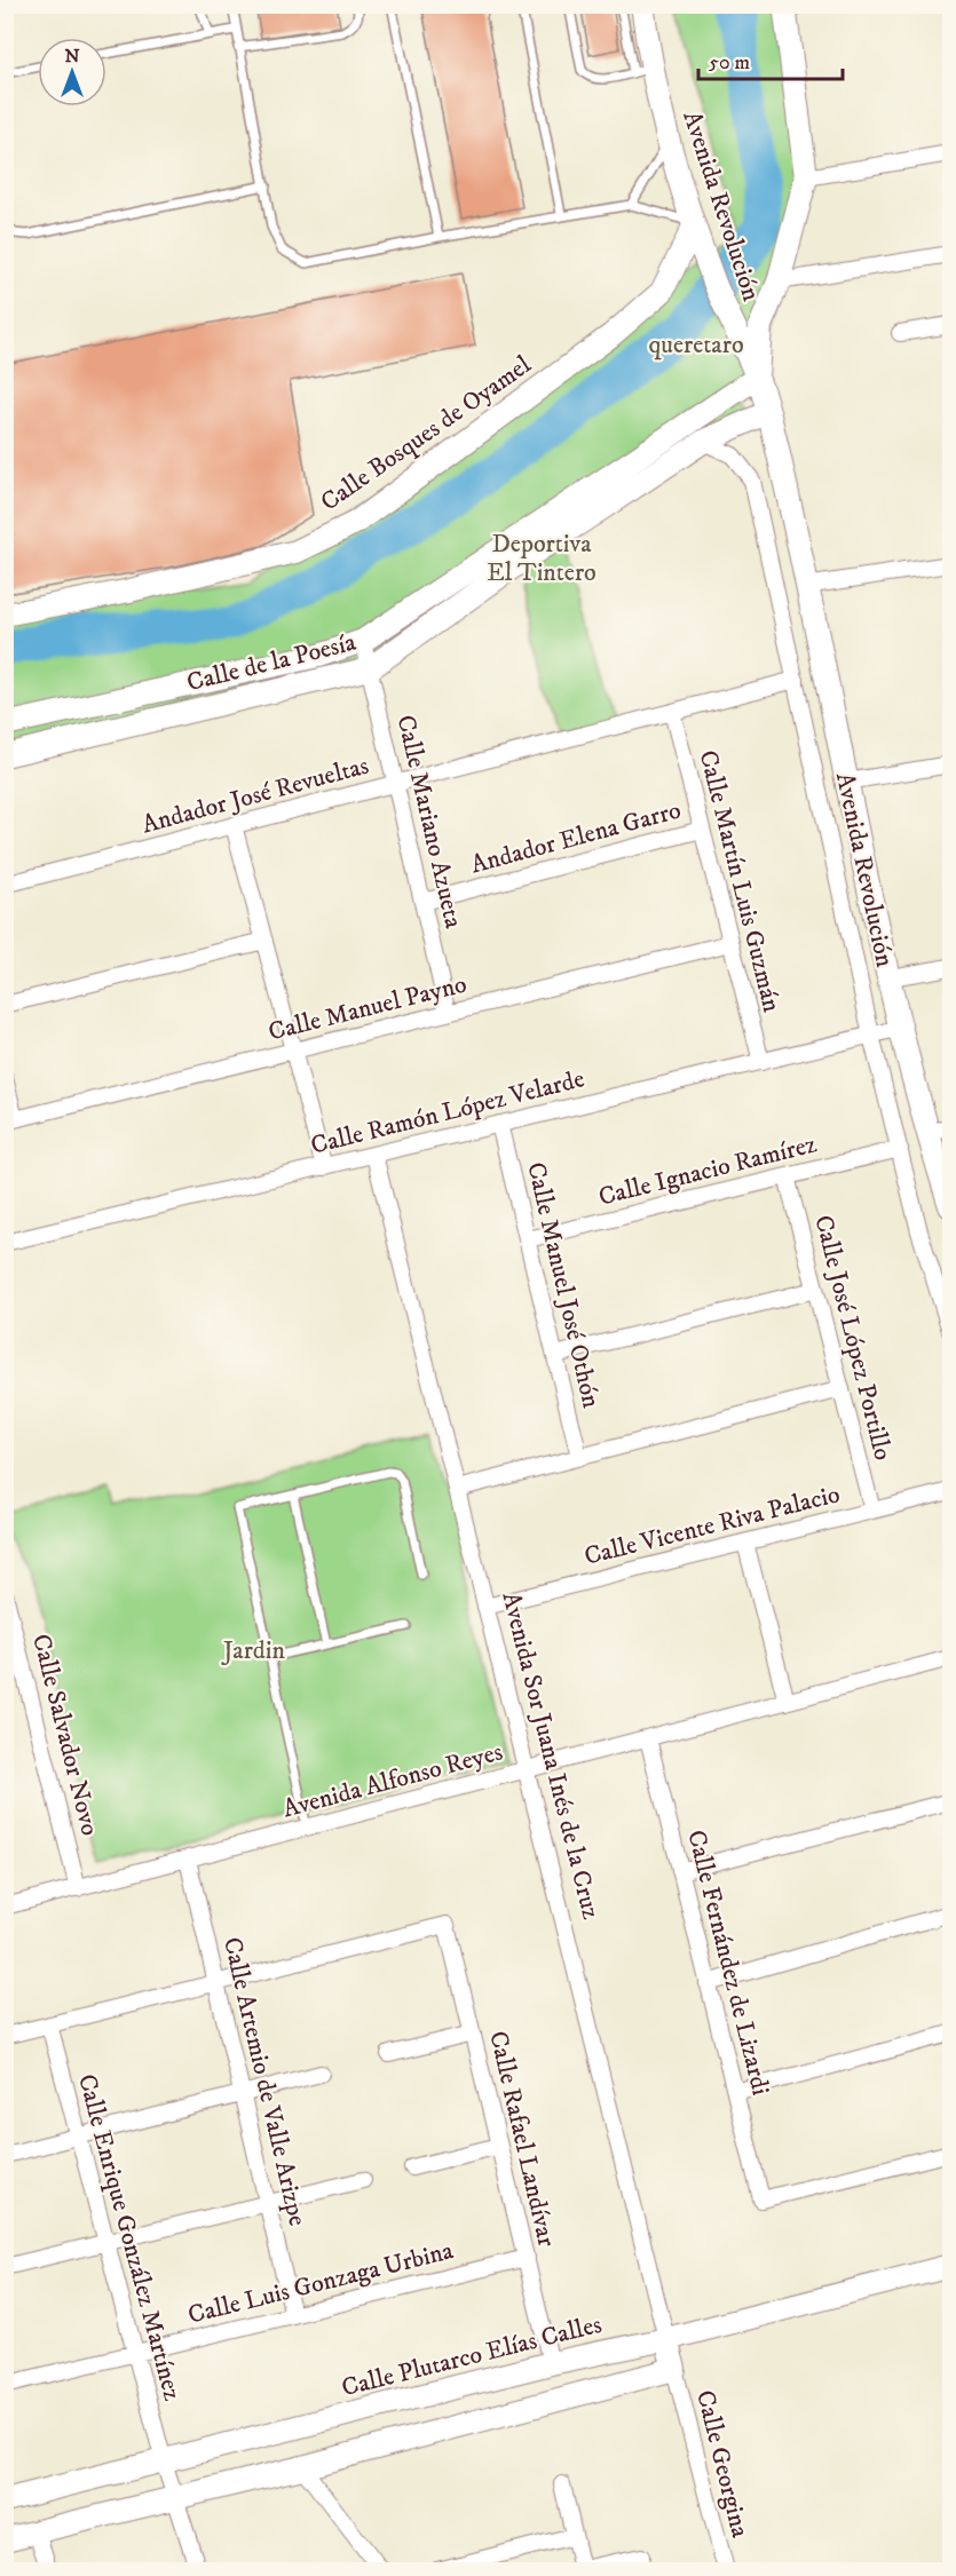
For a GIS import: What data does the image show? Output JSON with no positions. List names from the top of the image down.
{
  "streets": {
    "street": [
      "Avenida Revolución",
      "Calle Bosques de Oyamel",
      "Calle de la Poesía",
      "Andador José Revueltas",
      "Calle Mariano Azueta",
      "Andador Elena Garro",
      "Calle Martín Luis Guzmán",
      "Calle Manuel Payno",
      "Calle Ramón López Velarde",
      "Calle Ignacio Ramírez",
      "Calle Manuel José Othón",
      "Calle José López Portillo",
      "Calle Vicente Riva Palacio",
      "Calle Salvador Novo",
      "Avenida Sor Juana Inés de la Cruz",
      "Avenida Alfonso Reyes",
      "Calle Fernández de Lizardi",
      "Calle Artemio de Valle Arizpe",
      "Calle Rafael Landívar",
      "Calle Enrique González Martínez",
      "Calle Luis Gonzaga Urbina",
      "Calle Plutarco Elías Calles",
      "Calle Georgina"
    ]
  },
  "crossings": [
    ["Avenida Revolución", "Calle Bosques de Oyamel"],
    ["Avenida Revolución", "Calle de la Poesía"],
    ["Avenida Revolución", "Andador José Revueltas"],
    ["Avenida Revolución", "Calle Ramón López Velarde"],
    ["Avenida Revolución", "Calle Ignacio Ramírez"],
    ["Calle de la Poesía", "Calle Mariano Azueta"],
    ["Andador José Revueltas", "Calle Mariano Azueta"],
    ["Andador José Revueltas", "Calle Martín Luis Guzmán"],
    ["Calle Mariano Azueta", "Andador Elena Garro"],
    ["Calle Mariano Azueta", "Calle Manuel Payno"],
    ["Andador Elena Garro", "Calle Martín Luis Guzmán"],
    ["Calle Martín Luis Guzmán", "Calle Manuel Payno"],
    ["Calle Martín Luis Guzmán", "Calle Ramón López Velarde"],
    ["Calle Ramón López Velarde", "Calle Manuel José Othón"],
    ["Calle Ramón López Velarde", "Avenida Sor Juana Inés de la Cruz"],
    ["Calle Ignacio Ramírez", "Calle Manuel José Othón"],
    ["Calle Ignacio Ramírez", "Calle José López Portillo"],
    ["Calle José López Portillo", "Calle Vicente Riva Palacio"],
    ["Calle Vicente Riva Palacio", "Avenida Sor Juana Inés de la Cruz"],
    ["Calle Salvador Novo", "Avenida Alfonso Reyes"],
    ["Avenida Sor Juana Inés de la Cruz", "Avenida Alfonso Reyes"],
    ["Avenida Sor Juana Inés de la Cruz", "Calle Plutarco Elías Calles"],
    ["Avenida Sor Juana Inés de la Cruz", "Calle Georgina"],
    ["Avenida Alfonso Reyes", "Calle Fernández de Lizardi"],
    ["Avenida Alfonso Reyes", "Calle Artemio de Valle Arizpe"],
    ["Calle Artemio de Valle Arizpe", "Calle Rafael Landívar"],
    ["Calle Artemio de Valle Arizpe", "Calle Luis Gonzaga Urbina"],
    ["Calle Rafael Landívar", "Calle Luis Gonzaga Urbina"],
    ["Calle Rafael Landívar", "Calle Plutarco Elías Calles"],
    ["Calle Enrique González Martínez", "Calle Luis Gonzaga Urbina"],
    ["Calle Enrique González Martínez", "Calle Plutarco Elías Calles"]
  ],
  "parks": ["queretaro", "Deportiva El Tintero", "Jardin"],
  "scale_bar": "50 m",
  "north": "top"
}
